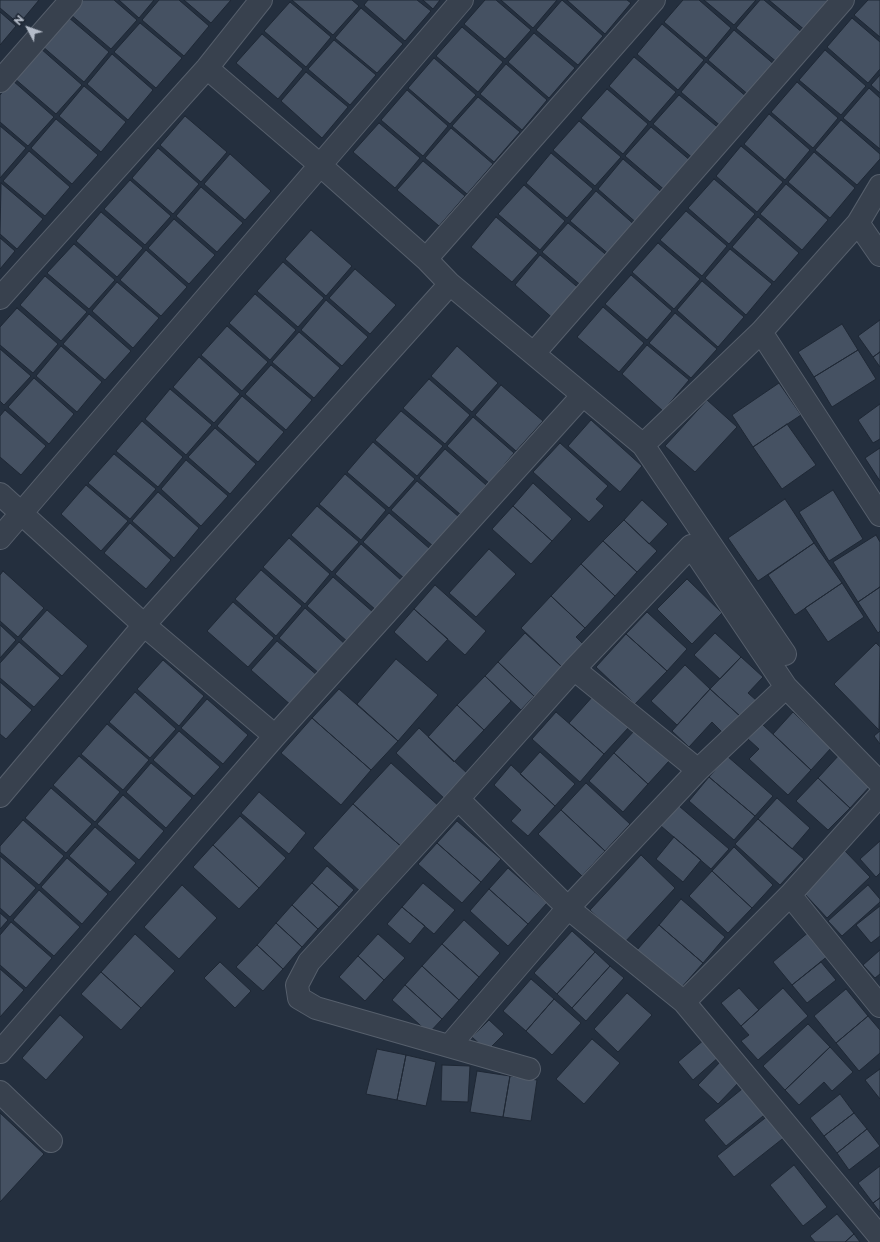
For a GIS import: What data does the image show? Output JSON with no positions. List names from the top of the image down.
{
  "north": "top left"
}
